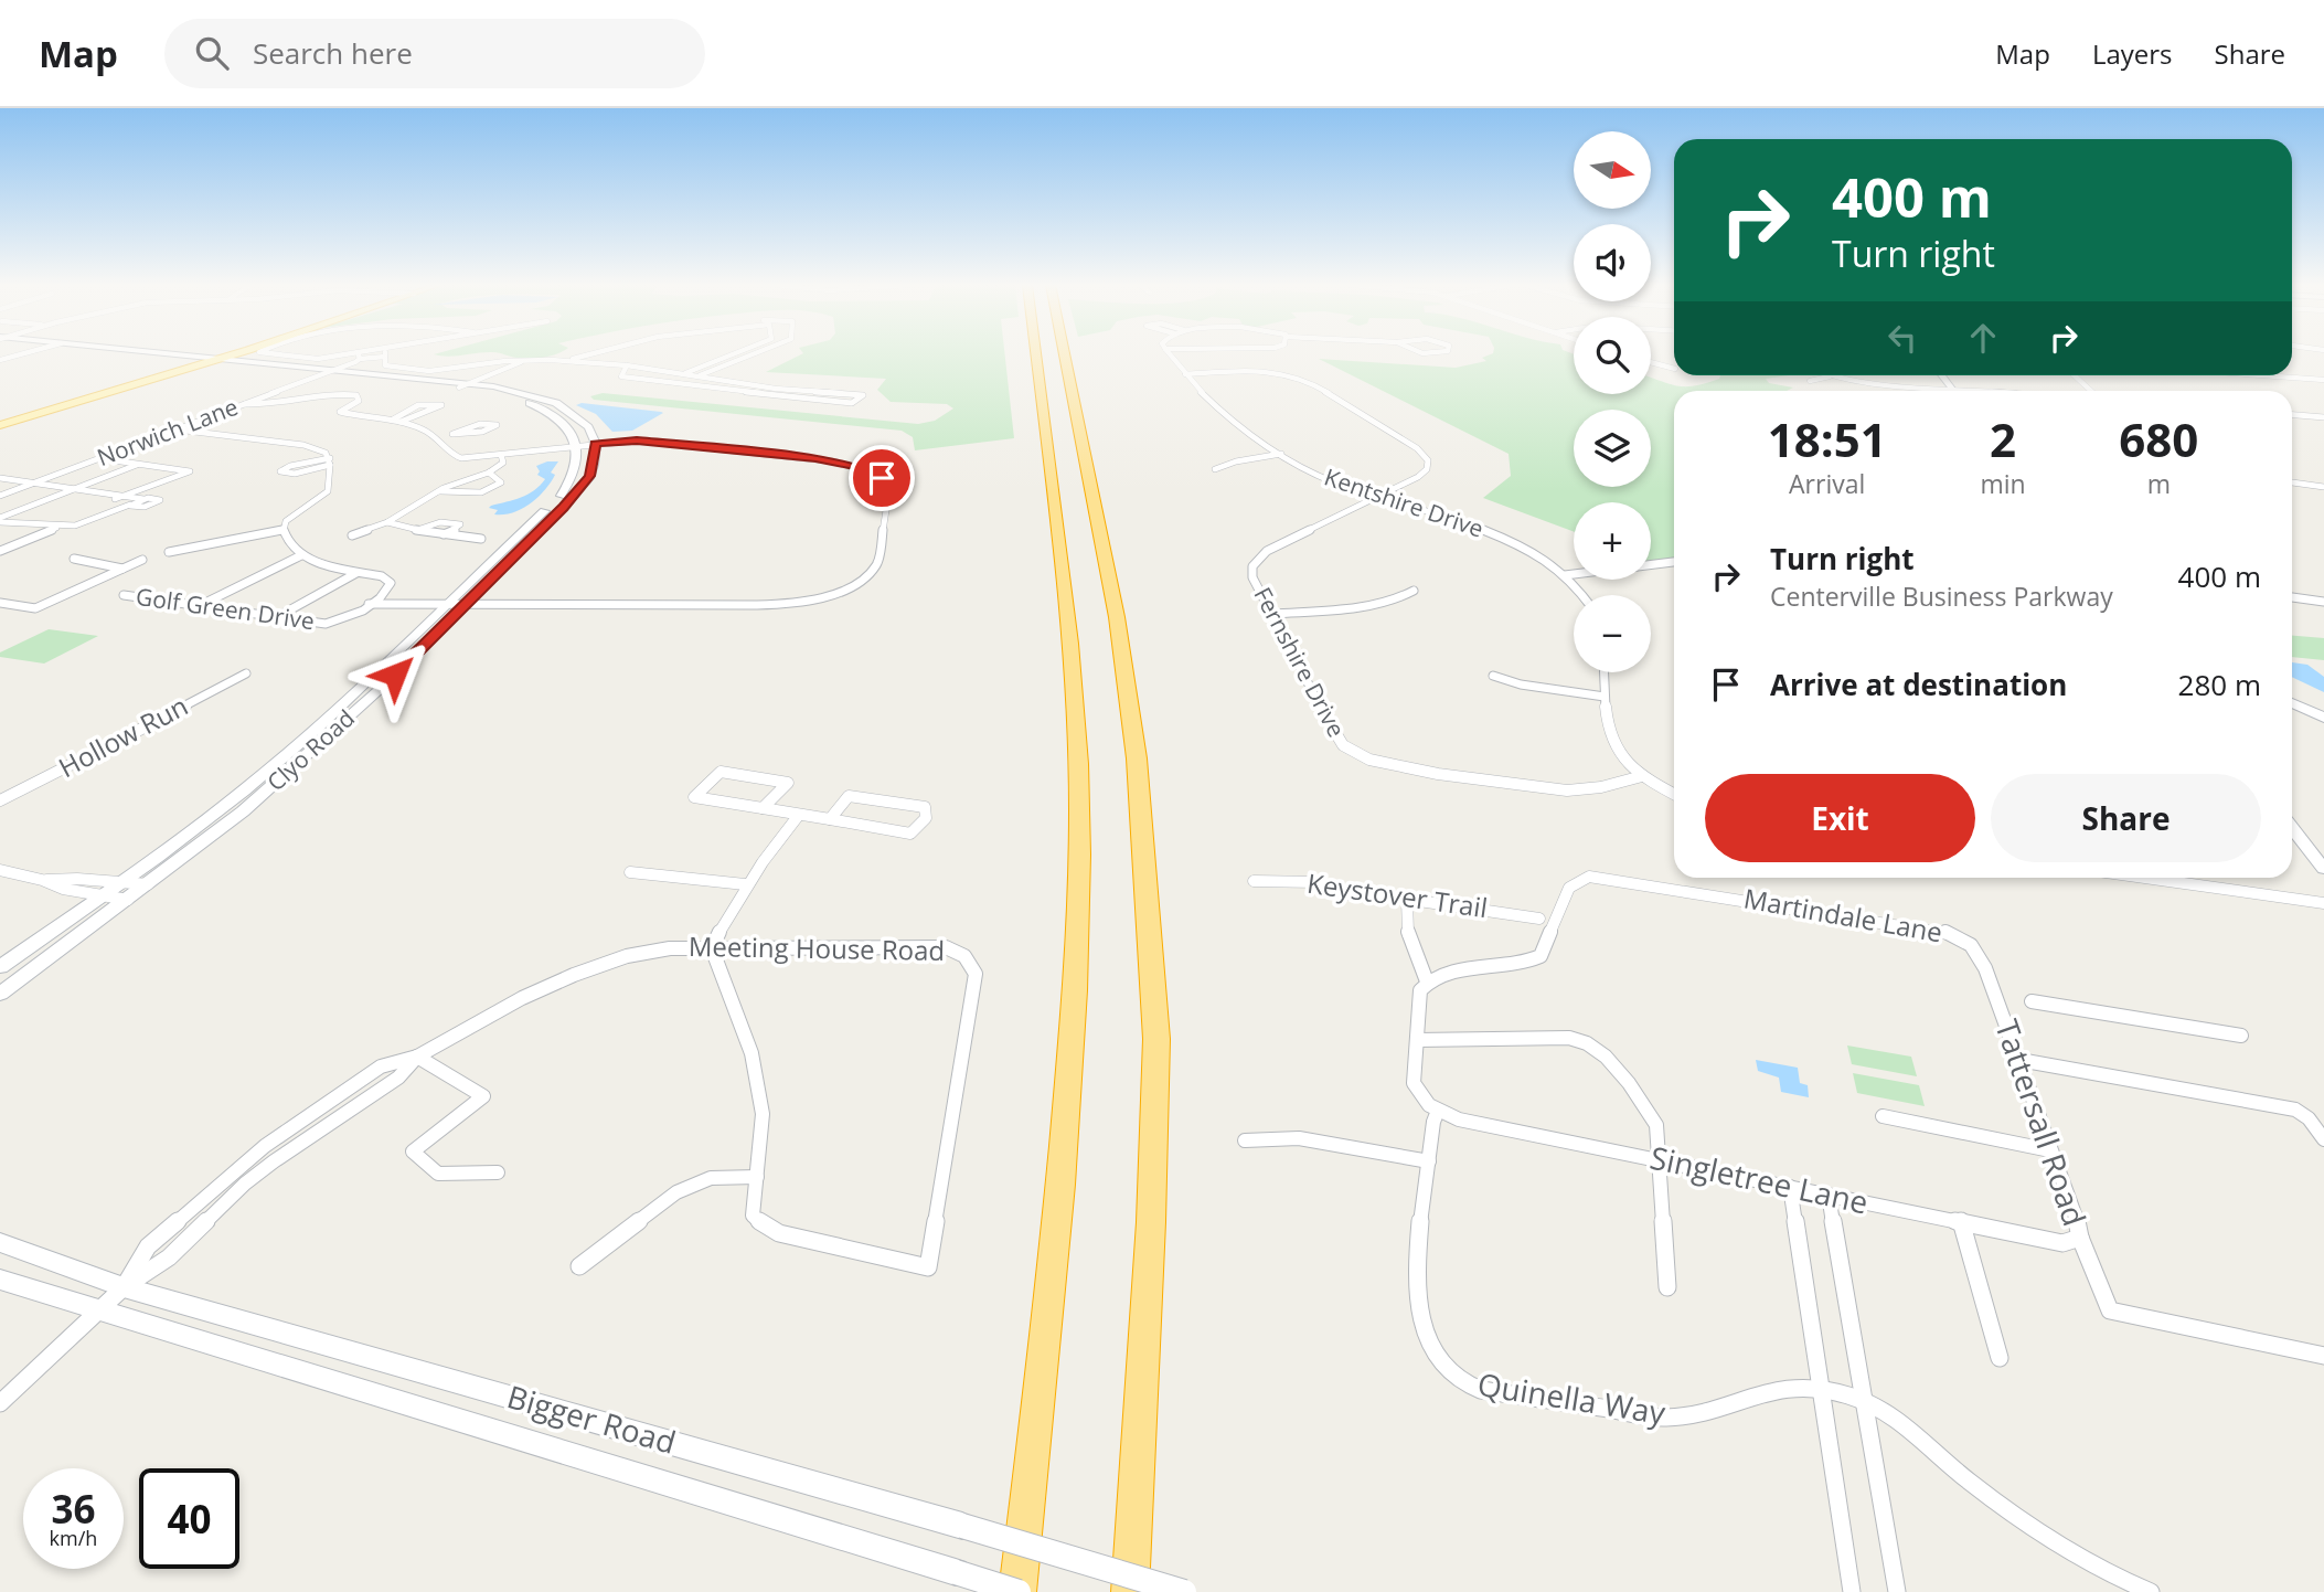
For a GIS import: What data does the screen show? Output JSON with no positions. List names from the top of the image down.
{
  "streets": {
    "street": [
      "Norwich Lane",
      "Kentshire Drive",
      "Golf Green Drive",
      "Fernshire Drive",
      "Hollow Run",
      "Clyo Road",
      "Keystover Trail",
      "Martindale Lane",
      "Meeting House Road",
      "Tattersall Road",
      "Singletree Lane",
      "Quinella Way",
      "Bigger Road"
    ]
  },
  "crossings": [
    ["Kentshire Drive", "Fernshire Drive"],
    ["Martindale Lane", "Tattersall Road"],
    ["Meeting House Road", "Bigger Road"],
    ["Tattersall Road", "Singletree Lane"],
    ["Singletree Lane", "Quinella Way"]
  ],
  "north": "right",
  "page": {
    "header": "Map",
    "search": "Search here",
    "nav": ["Map", "Layers", "Share"],
    "map_buttons": ["+", "−"],
    "turn": ["400 m", "Turn right"],
    "eta": [
      "18:51",
      "Arrival",
      "2",
      "min",
      "680",
      "m"
    ],
    "list": [
      {
        "name": "Turn right",
        "note": "Centerville Business Parkway",
        "value": "400 m"
      },
      {
        "name": "Arrive at destination",
        "value": "280 m"
      }
    ],
    "buttons": ["Exit", "Share"],
    "speed": "36 km/h",
    "limit": "40"
  }
}
